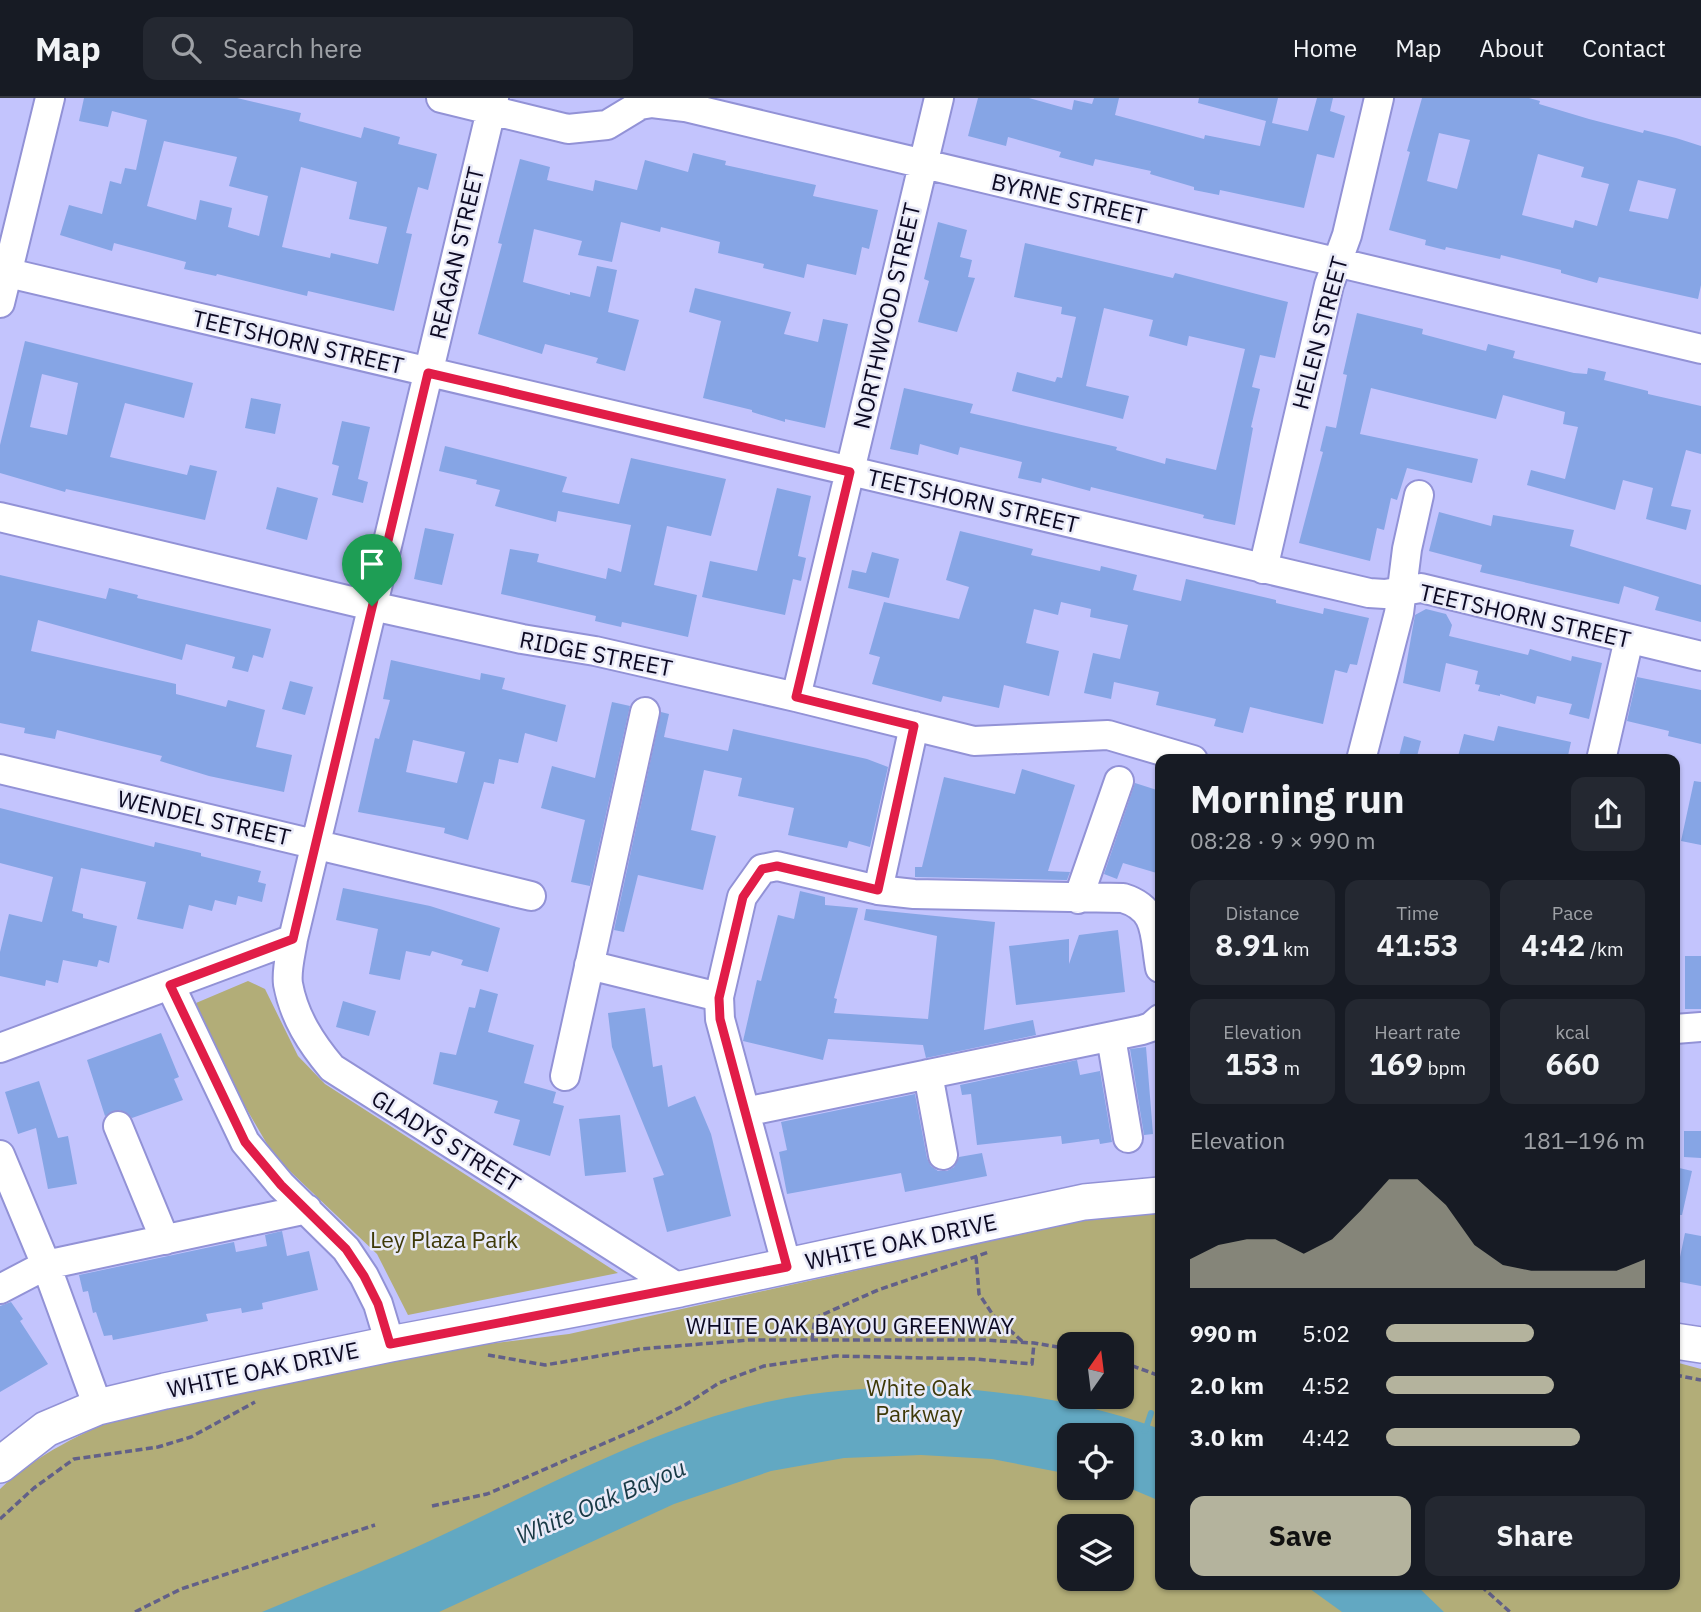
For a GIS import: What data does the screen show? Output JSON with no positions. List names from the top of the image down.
{
  "streets": {
    "main road": ["WHITE OAK DRIVE"],
    "street": [
      "BYRNE STREET",
      "REAGAN STREET",
      "NORTHWOOD STREET",
      "HELEN STREET",
      "TEETSHORN STREET",
      "RIDGE STREET",
      "WENDEL STREET",
      "GLADYS STREET"
    ],
    "path": ["WHITE OAK BAYOU GREENWAY"]
  },
  "crossings": [
    ["BYRNE STREET", "REAGAN STREET"],
    ["BYRNE STREET", "NORTHWOOD STREET"],
    ["BYRNE STREET", "HELEN STREET"],
    ["REAGAN STREET", "TEETSHORN STREET"],
    ["REAGAN STREET", "RIDGE STREET"],
    ["REAGAN STREET", "WENDEL STREET"],
    ["REAGAN STREET", "GLADYS STREET"],
    ["NORTHWOOD STREET", "TEETSHORN STREET"],
    ["NORTHWOOD STREET", "RIDGE STREET"],
    ["HELEN STREET", "TEETSHORN STREET"],
    ["GLADYS STREET", "WHITE OAK DRIVE"]
  ],
  "water": ["White Oak Bayou"],
  "parks": ["Ley Plaza Park", "White Oak Parkway"],
  "north": "top",
  "page": {
    "header": "Map",
    "search": "Search here",
    "nav": [
      "Home",
      "Map",
      "About",
      "Contact"
    ],
    "heading": ["Morning run", "08:28 · 9 × 990 m"],
    "stats": [
      ["Distance", "8.91 km"],
      ["Time", "41:53"],
      ["Pace", "4:42 /km"],
      ["Elevation", "153 m"],
      ["Heart rate", "169 bpm"],
      ["kcal", "660"]
    ],
    "chart": ["Elevation", "181–196 m"],
    "list": [
      {
        "name": "990 m",
        "note": "5:02"
      },
      {
        "name": "2.0 km",
        "note": "4:52"
      },
      {
        "name": "3.0 km",
        "note": "4:42"
      }
    ],
    "buttons": ["Save", "Share"]
  }
}
